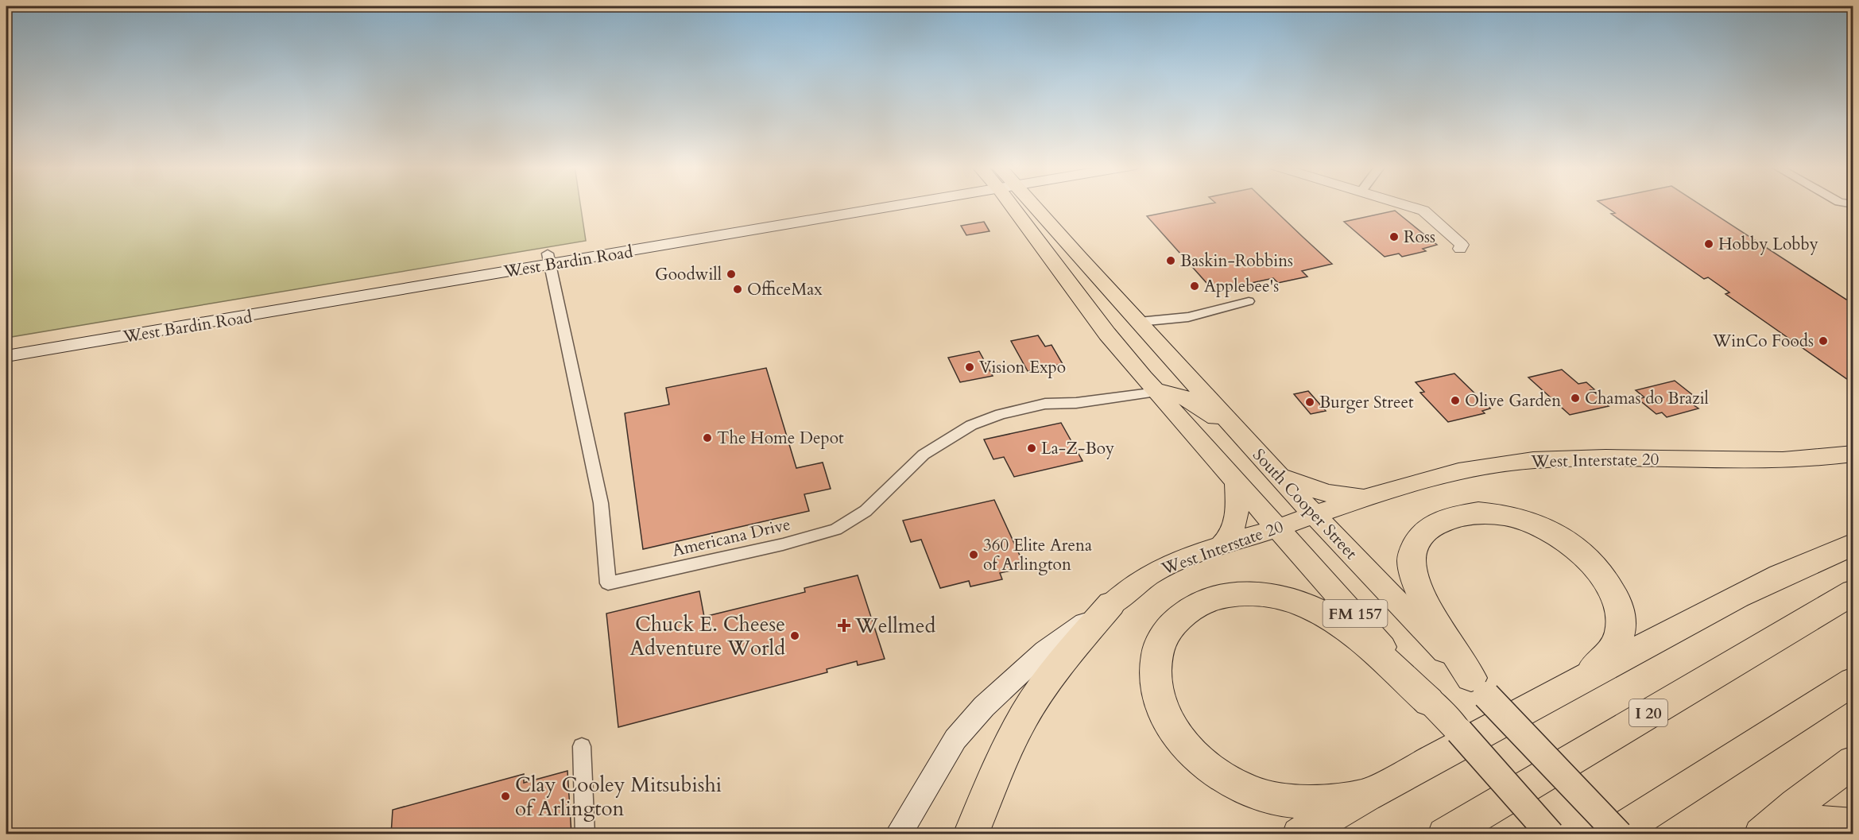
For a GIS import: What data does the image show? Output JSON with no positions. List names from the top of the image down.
{
  "streets": {
    "highway": ["I 20"],
    "main road": [
      "West Bardin Road",
      "West Interstate 20",
      "South Cooper Street",
      "FM 157"
    ],
    "street": ["Americana Drive"]
  },
  "crossings": [
    ["West Bardin Road", "Americana Drive"],
    ["West Interstate 20", "South Cooper Street"],
    ["South Cooper Street", "Americana Drive"]
  ],
  "places": {
    "other": [
      "Ross",
      "Hobby Lobby",
      "Baskin-Robbins",
      "Goodwill",
      "Applebee's",
      "OfficeMax",
      "WinCo Foods",
      "Vision Expo",
      "Chamas do Brazil",
      "Olive Garden",
      "Burger Street",
      "The Home Depot",
      "La-Z-Boy",
      "360 Elite Arena of Arlington",
      "Chuck E. Cheese Adventure World",
      "Clay Cooley Mitsubishi of Arlington"
    ],
    "health": ["Wellmed"]
  }
}
